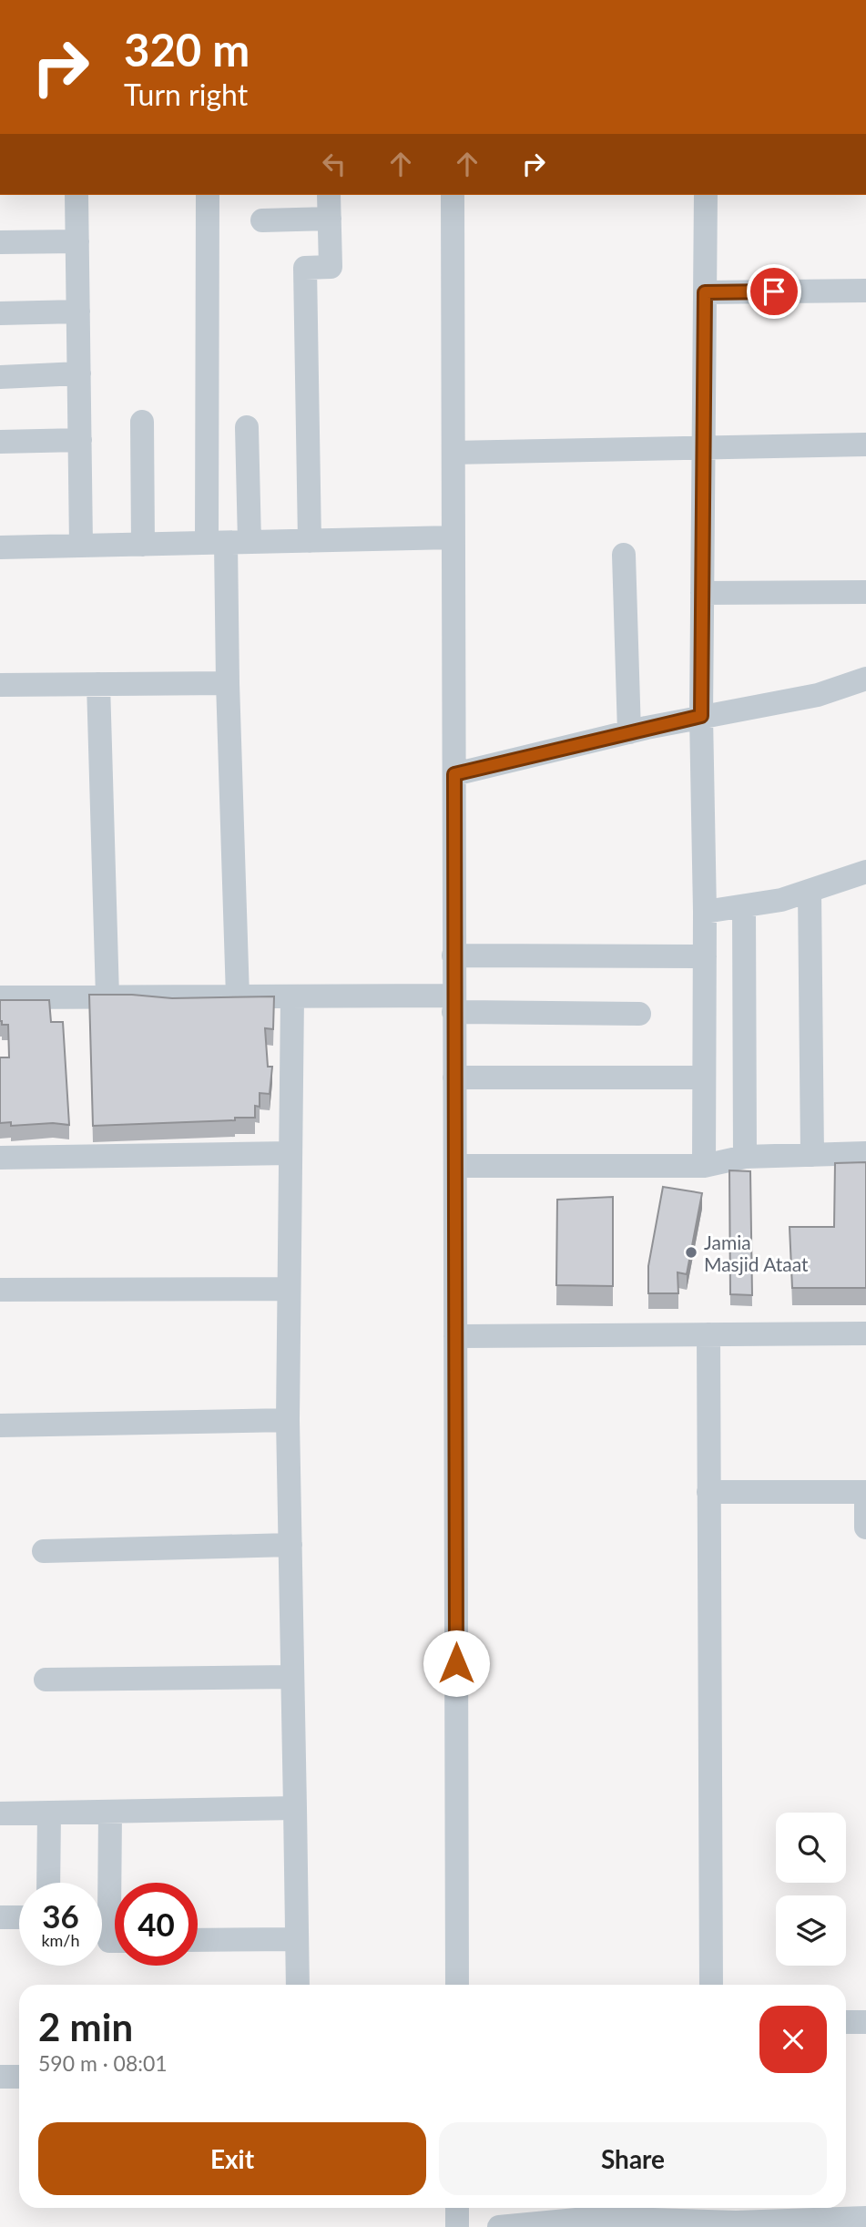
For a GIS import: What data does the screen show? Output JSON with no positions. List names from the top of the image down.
{
  "places": ["Jamia Masjid Ataat"],
  "page": {
    "turn": ["320 m", "Turn right"],
    "speed": "36 km/h",
    "limit": "40",
    "heading": ["2 min", "590 m · 08:01"],
    "buttons": ["Exit", "Share"]
  }
}
